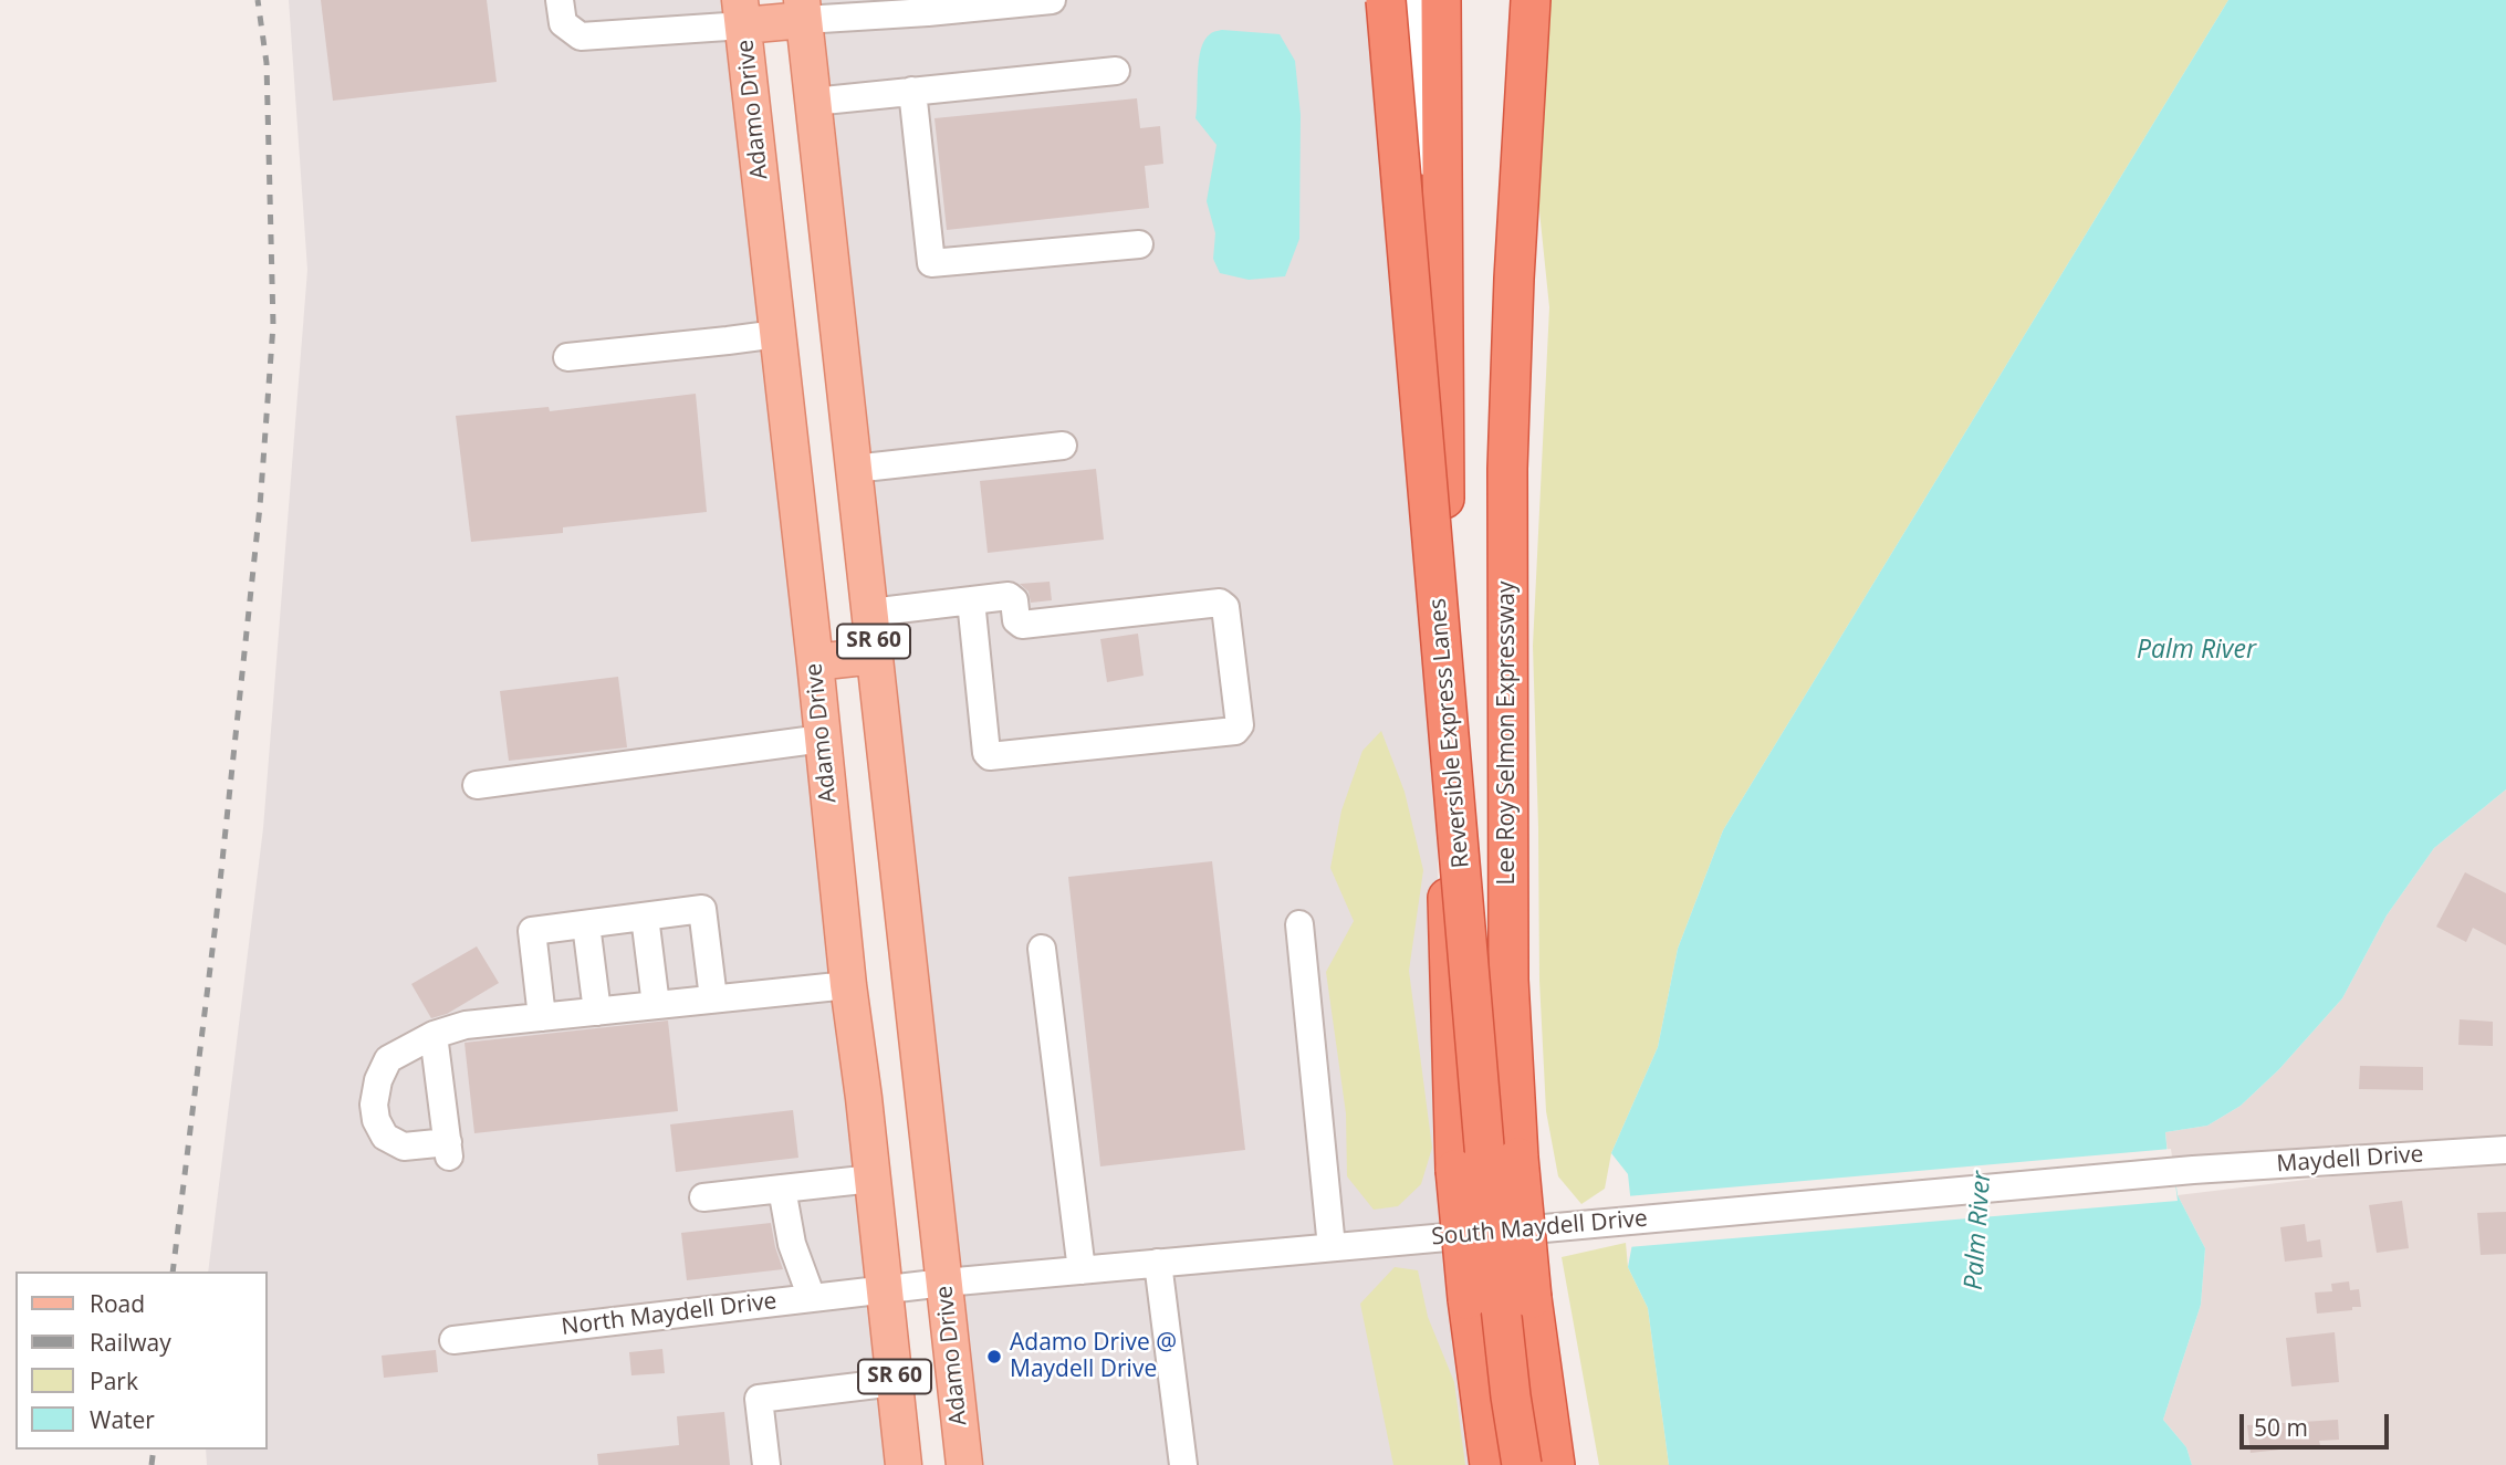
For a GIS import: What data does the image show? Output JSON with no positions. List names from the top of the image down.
{
  "streets": {
    "highway": ["Reversible Express Lanes", "Lee Roy Selmon Expressway"],
    "main road": ["Adamo Drive", "SR 60"],
    "street": ["Maydell Drive", "South Maydell Drive", "North Maydell Drive"]
  },
  "crossings": [
    ["Adamo Drive", "South Maydell Drive"],
    ["Adamo Drive", "North Maydell Drive"],
    ["Maydell Drive", "South Maydell Drive"],
    ["South Maydell Drive", "North Maydell Drive"]
  ],
  "water": ["Palm River"],
  "places": ["Adamo Drive @ Maydell Drive"],
  "legend": [
    "Road",
    "Railway",
    "Park",
    "Water"
  ],
  "scale_bar": "50 m"
}
